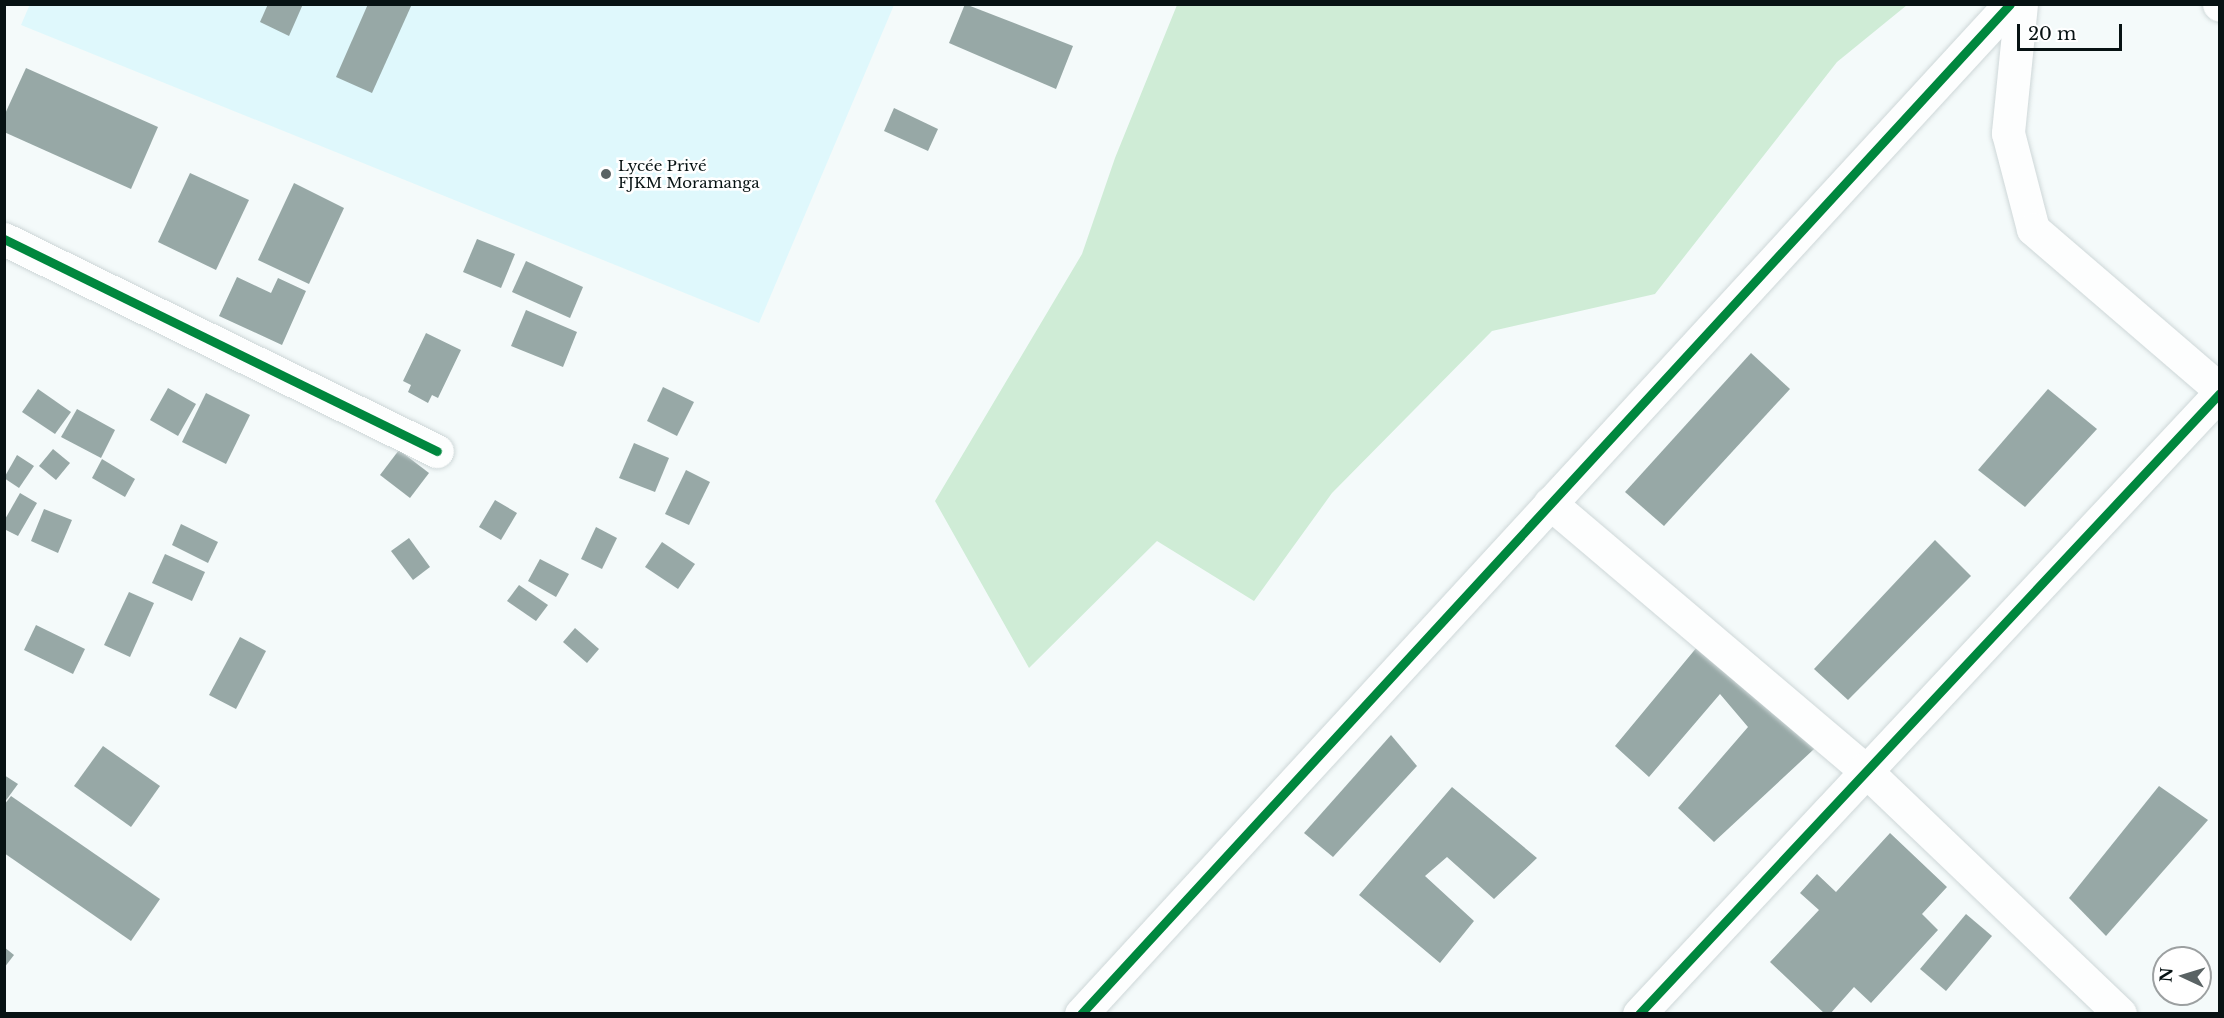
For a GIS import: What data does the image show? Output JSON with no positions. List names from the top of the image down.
{
  "places": ["Lycée Privé FJKM Moramanga"],
  "scale_bar": "20 m",
  "north": "left"
}
